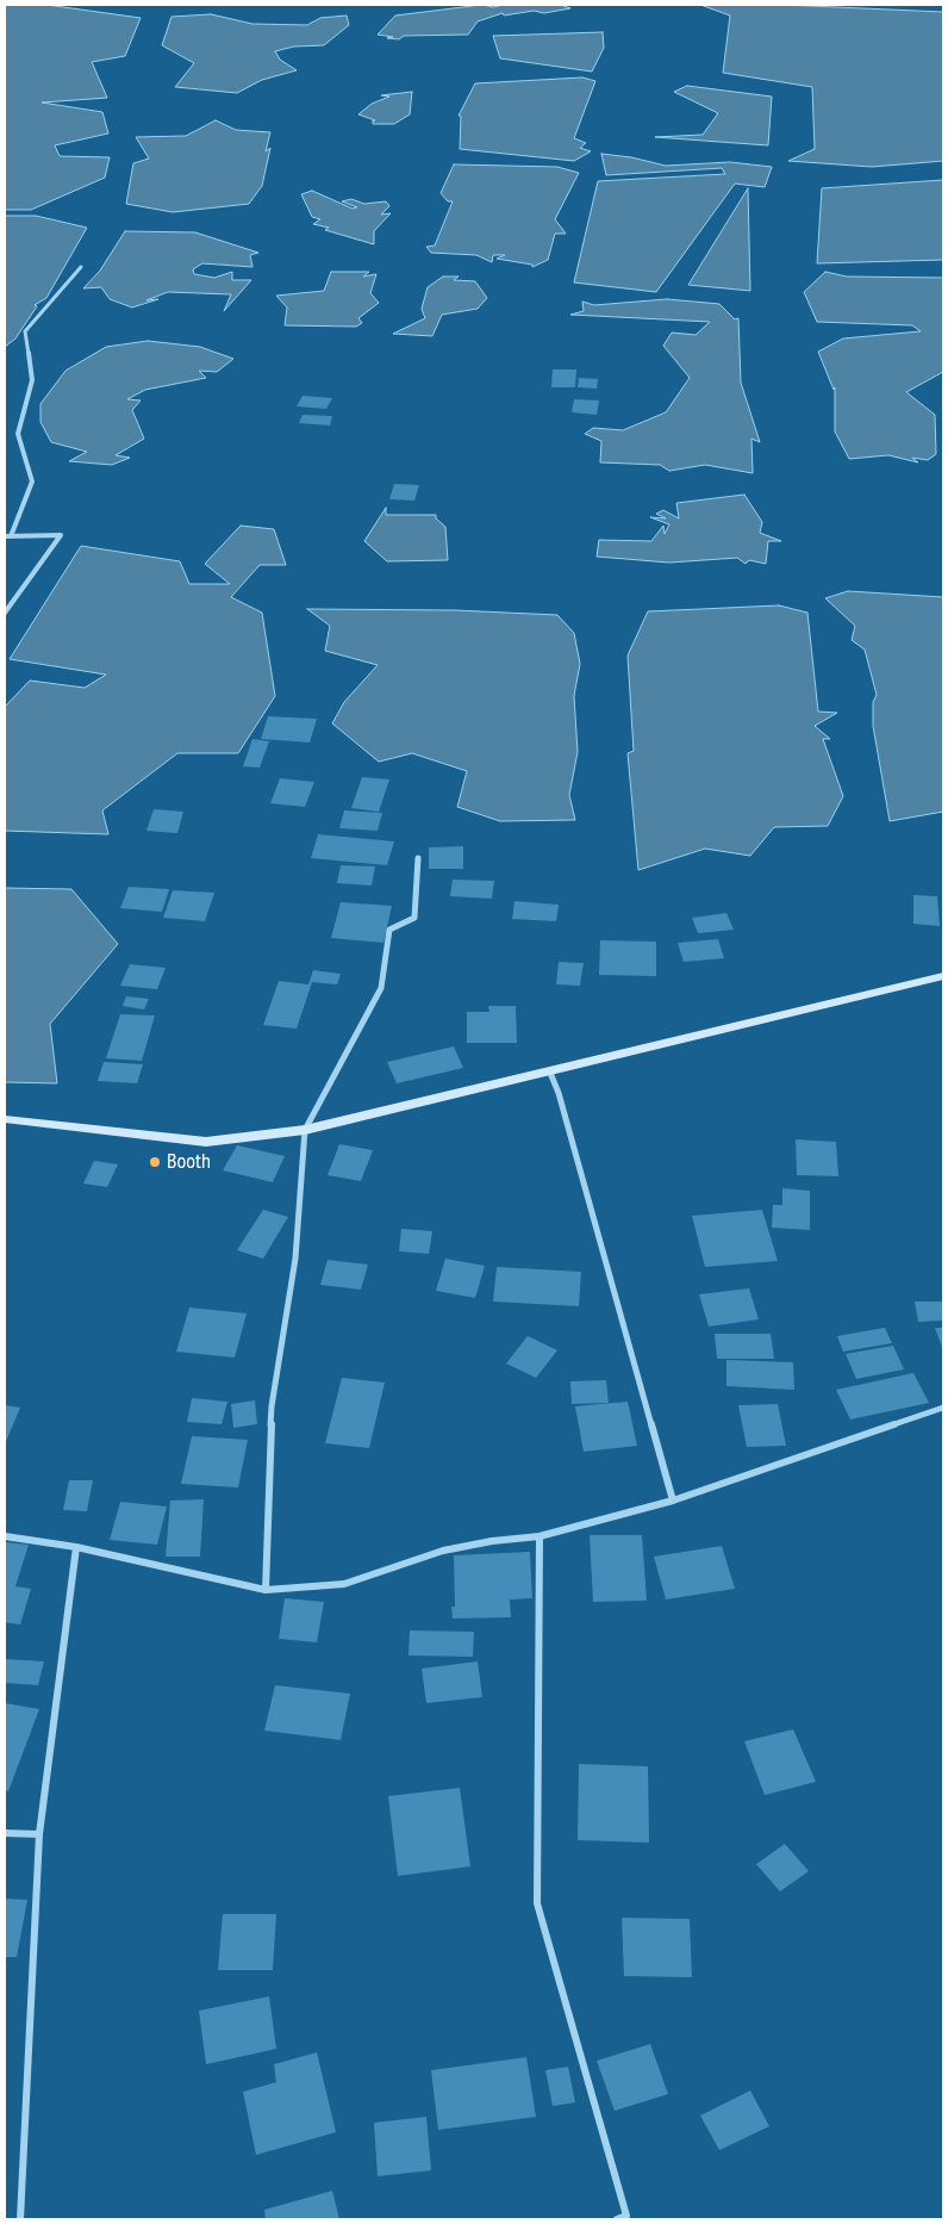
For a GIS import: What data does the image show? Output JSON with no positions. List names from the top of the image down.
{
  "places": ["Booth"]
}
